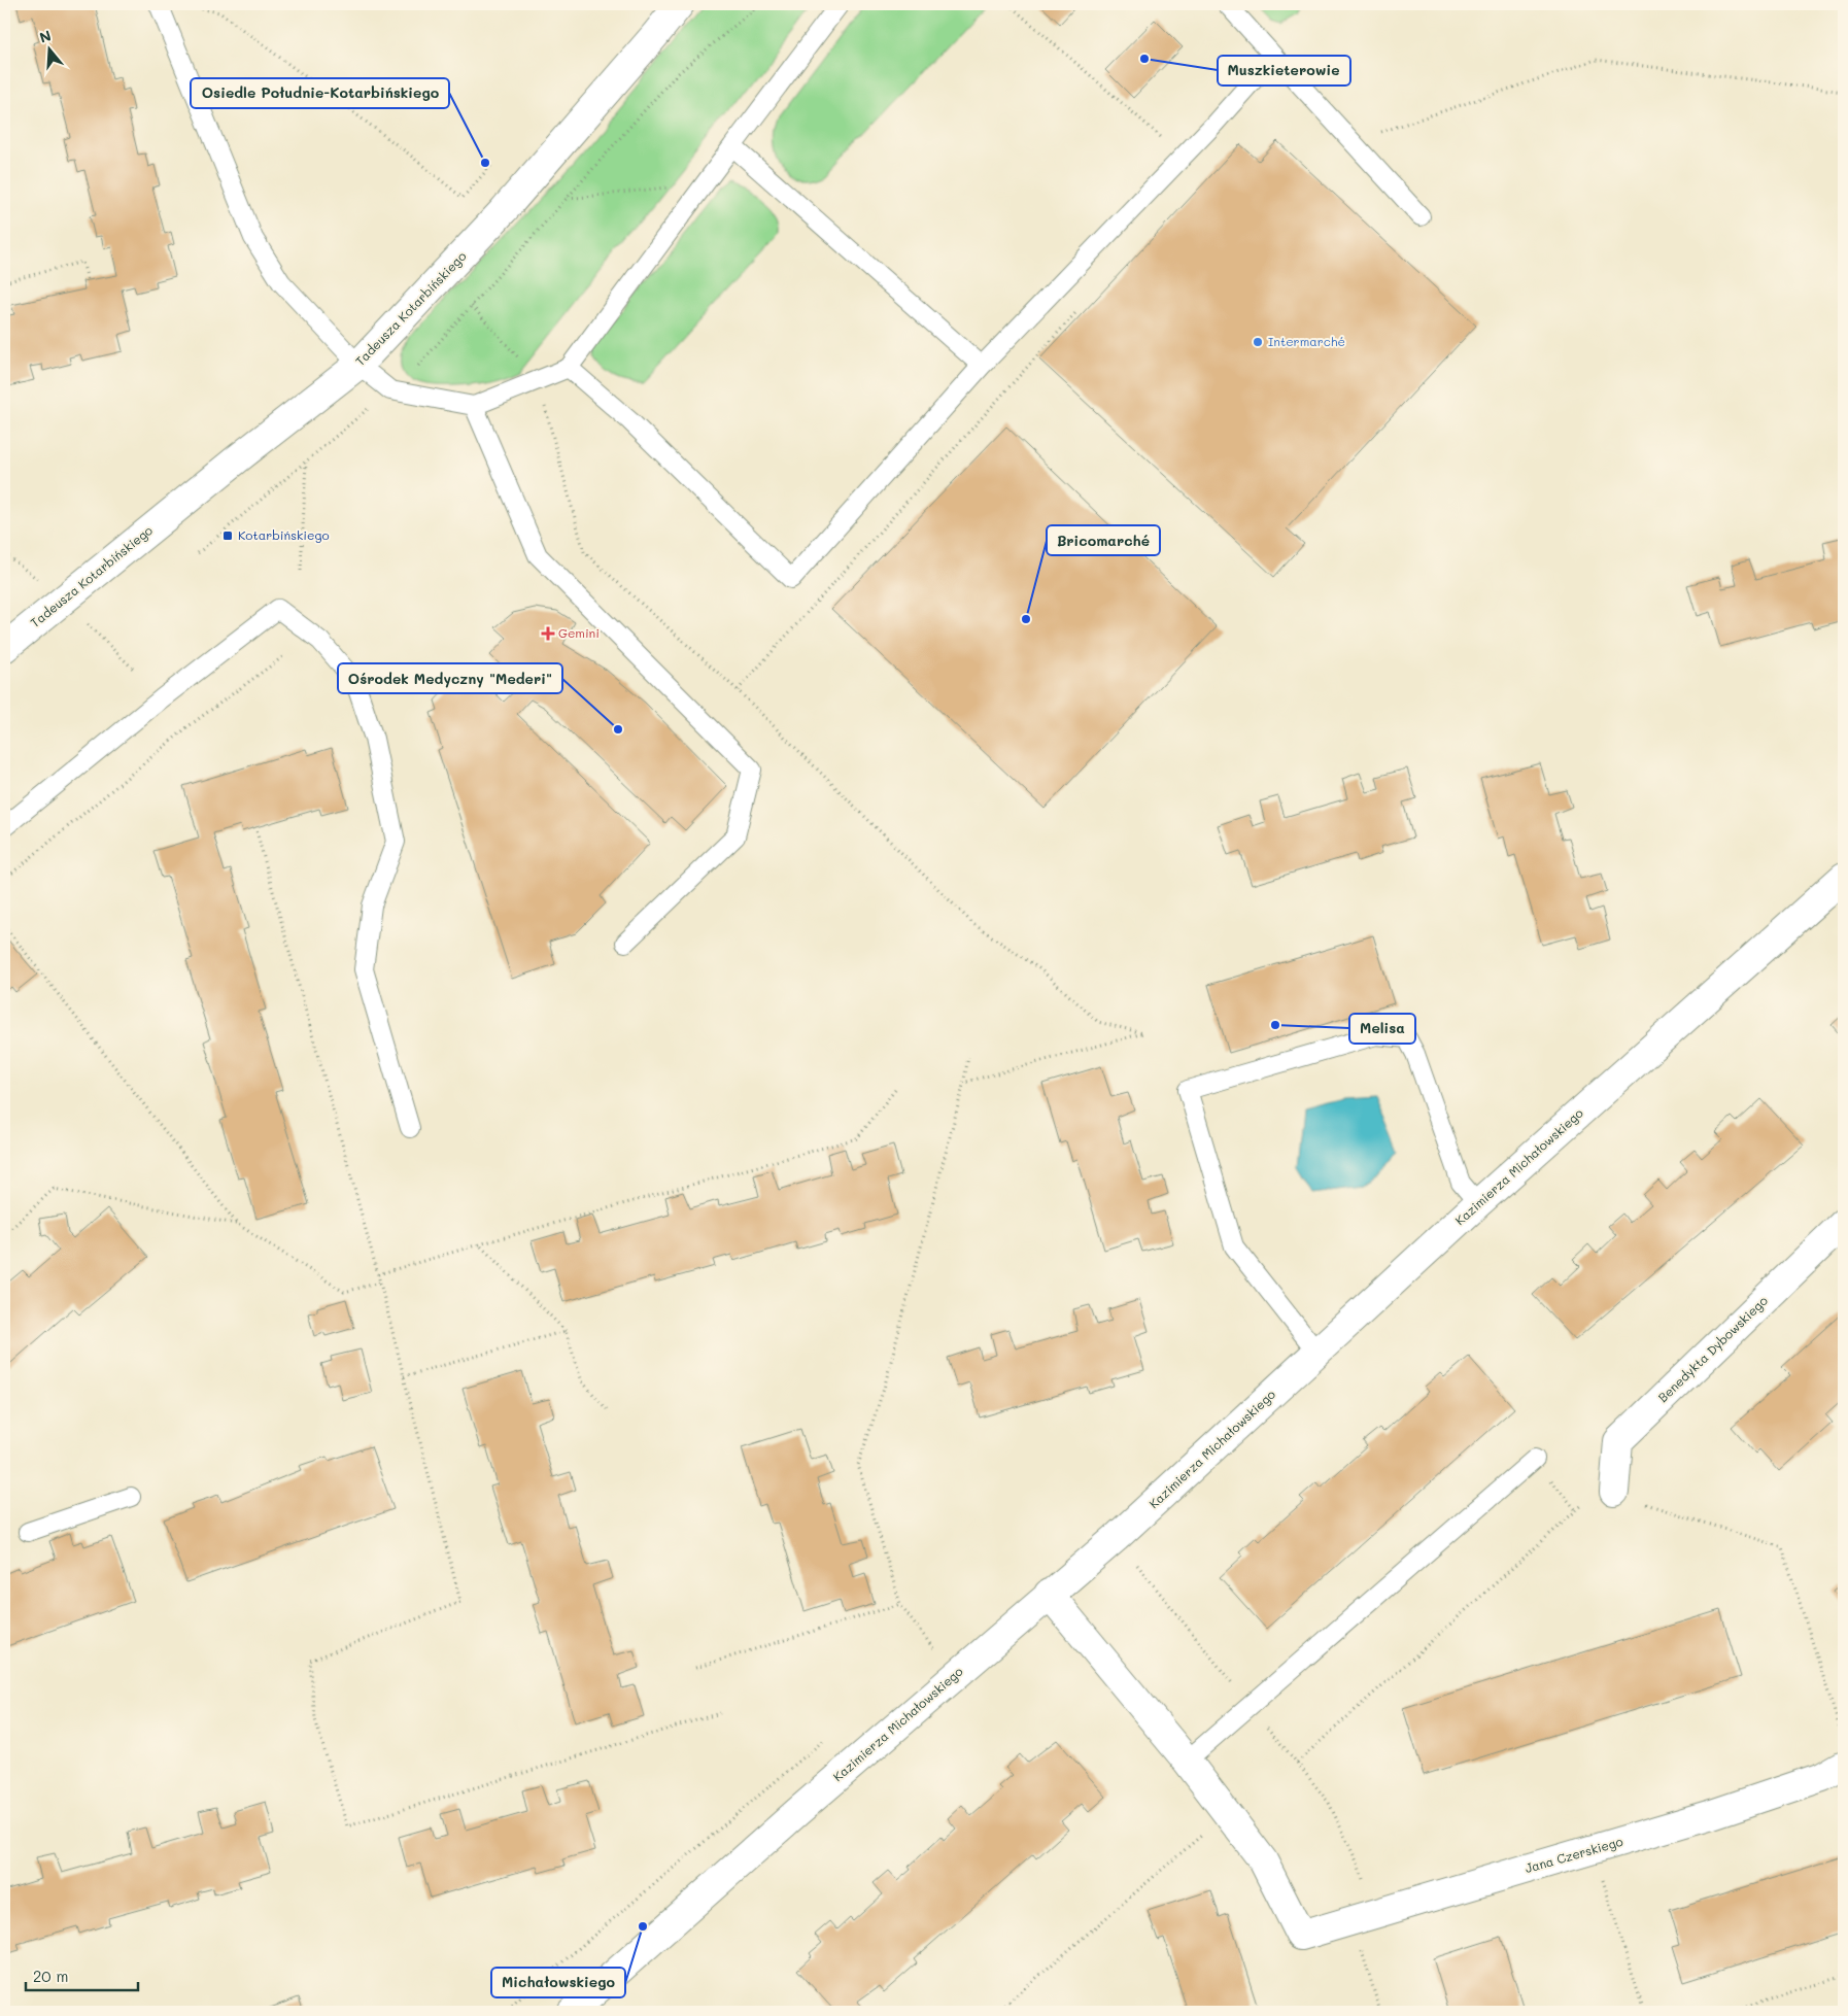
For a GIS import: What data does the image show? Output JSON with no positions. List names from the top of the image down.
{
  "streets": {
    "street": [
      "Tadeusza Kotarbińskiego",
      "Kazimierza Michałowskiego",
      "Benedykta Dybowskiego",
      "Jana Czerskiego"
    ]
  },
  "places": {
    "other": [
      "Muszkieterowie",
      "Osiedle Południe-Kotarbińskiego",
      "Intermarché",
      "Bricomarché",
      "Ośrodek Medyczny \"Mederi\"",
      "Melisa",
      "Michałowskiego"
    ],
    "transit": ["Kotarbińskiego"],
    "health": ["Gemini"]
  },
  "scale_bar": "20 m",
  "north": "top"
}
